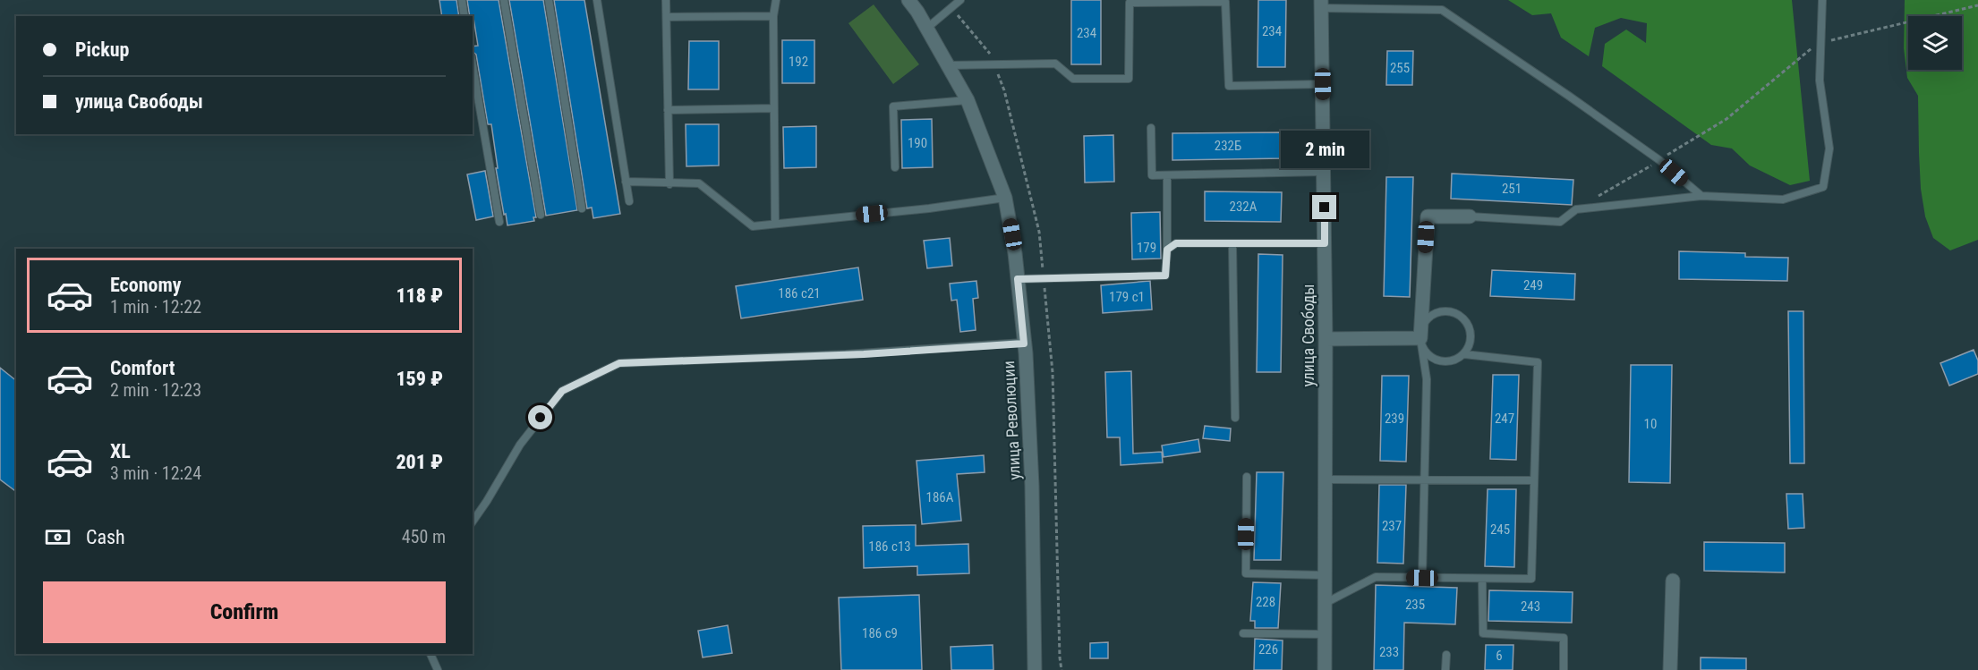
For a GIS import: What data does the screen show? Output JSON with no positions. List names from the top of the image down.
{
  "streets": {
    "street": ["улица Свободы", "улица Революции"]
  },
  "house_numbers": [
    "234",
    "234",
    "192",
    "255",
    "190",
    "232Б",
    "251",
    "232А",
    "179",
    "249",
    "186 с21",
    "179 с1",
    "239",
    "247",
    "10",
    "186А",
    "237",
    "245",
    "186 с13",
    "228",
    "235",
    "243",
    "186 с9",
    "226",
    "233",
    "6"
  ],
  "page": {
    "banner": ["Pickup", "улица Свободы"],
    "bubble": "2 min",
    "list": [
      {
        "name": "Economy",
        "note": "1 min · 12:22",
        "value": "118 ₽"
      },
      {
        "name": "Comfort",
        "note": "2 min · 12:23",
        "value": "159 ₽"
      },
      {
        "name": "XL",
        "note": "3 min · 12:24",
        "value": "201 ₽"
      }
    ],
    "pay": ["Cash", "450 m"],
    "buttons": "Confirm"
  }
}
